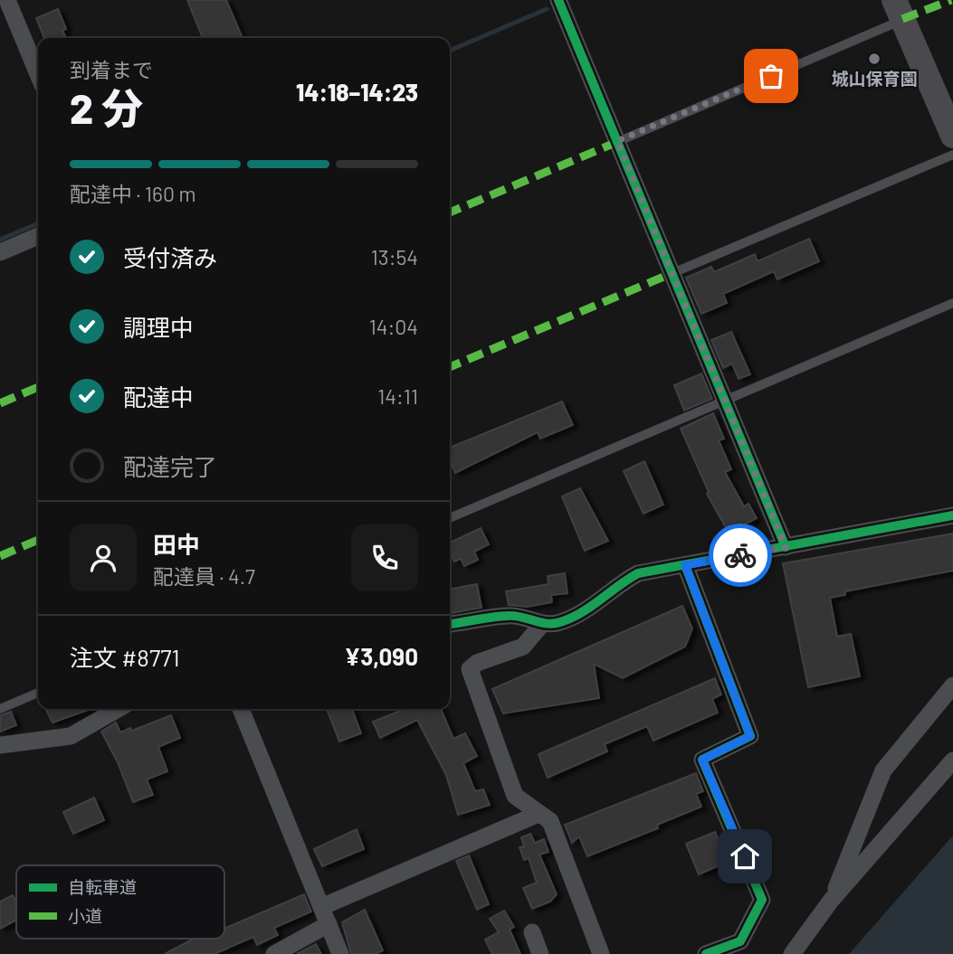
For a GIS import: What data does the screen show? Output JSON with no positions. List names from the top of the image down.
{
  "places": ["城山保育園"],
  "legend": ["自転車道", "小道"],
  "page": {
    "heading": ["2 分", "到着まで", "14:18–14:23"],
    "panel": [
      "田中",
      "配達員 · 4.7",
      "注文 #8771",
      "¥3,090"
    ],
    "bar": "配達中 · 160 m",
    "list": [
      ["受付済み", "13:54"],
      ["調理中", "14:04"],
      ["配達中", "14:11"],
      "配達完了"
    ]
  }
}
